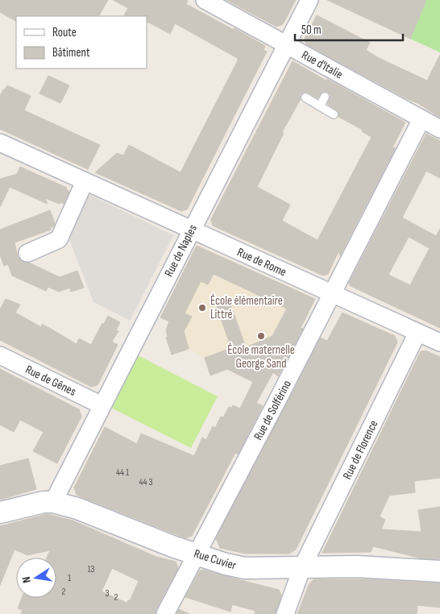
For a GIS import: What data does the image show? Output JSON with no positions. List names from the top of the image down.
{
  "streets": {
    "street": [
      "Rue d'Italie",
      "Rue de Naples",
      "Rue de Rome",
      "Rue de Gênes",
      "Rue de Solférino",
      "Rue de Florence",
      "Rue Cuvier"
    ]
  },
  "crossings": [
    ["Rue d'Italie", "Rue de Naples"],
    ["Rue d'Italie", "Rue de Solférino"],
    ["Rue de Naples", "Rue de Rome"],
    ["Rue de Naples", "Rue de Gênes"],
    ["Rue de Naples", "Rue Cuvier"],
    ["Rue de Rome", "Rue de Solférino"],
    ["Rue de Rome", "Rue de Florence"],
    ["Rue de Solférino", "Rue Cuvier"],
    ["Rue de Florence", "Rue Cuvier"]
  ],
  "places": ["École élémentaire Littré", "École maternelle George Sand"],
  "house_numbers": [
    "44 1",
    "44 3",
    "13",
    "1",
    "2",
    "3",
    "2"
  ],
  "legend": ["Route", "Bâtiment"],
  "scale_bar": "50 m",
  "north": "left"
}
